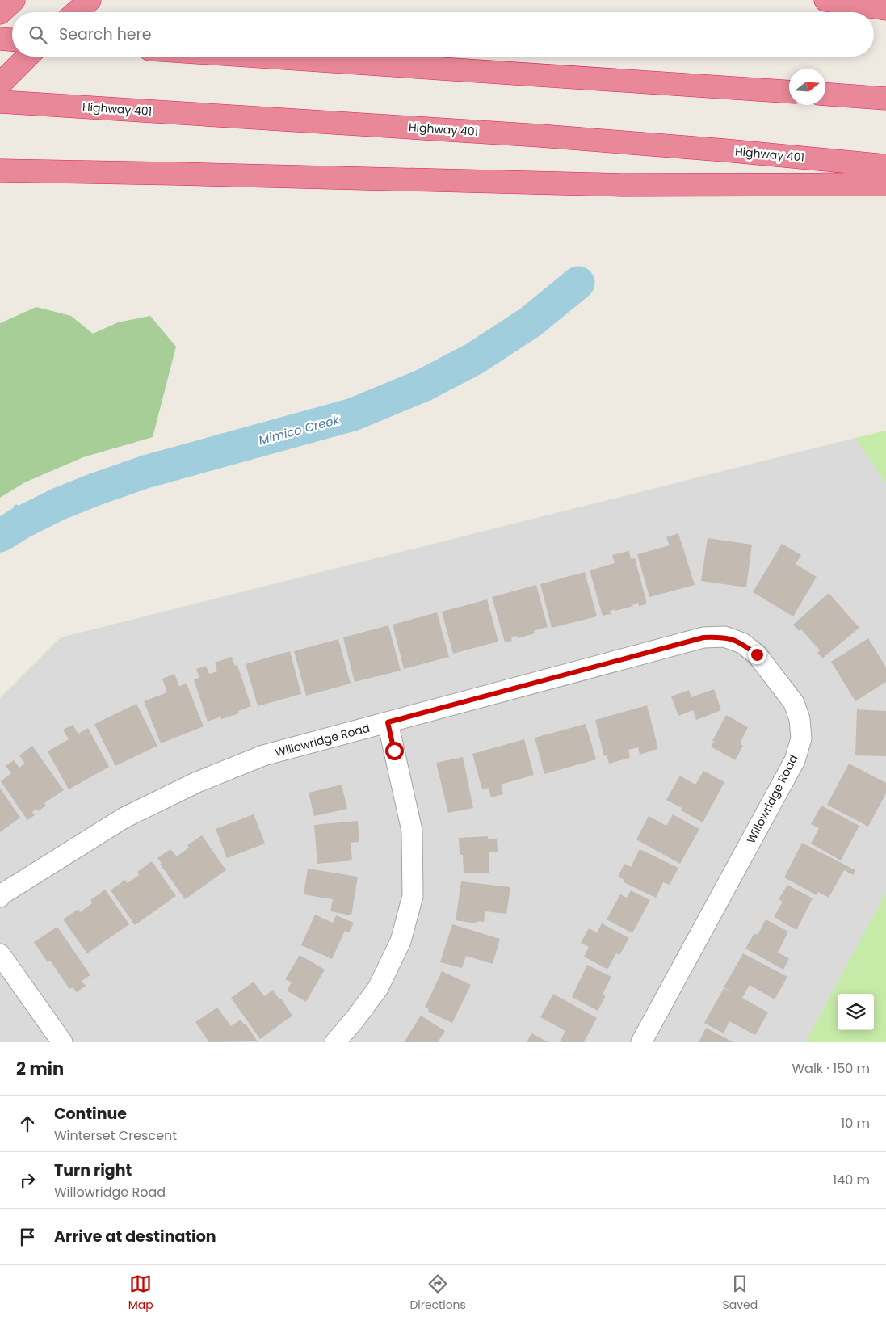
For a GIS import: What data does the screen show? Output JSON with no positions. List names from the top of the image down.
{
  "streets": {
    "highway": ["Highway 401"],
    "street": ["Willowridge Road"]
  },
  "water": ["Mimico Creek"],
  "north": "right",
  "page": {
    "search": "Search here",
    "heading": ["2 min", "Walk · 150 m"],
    "list": [
      ["Continue", "Winterset Crescent", "10 m"],
      ["Turn right", "Willowridge Road", "140 m"],
      "Arrive at destination"
    ],
    "nav": ["Map", "Directions", "Saved"]
  }
}
